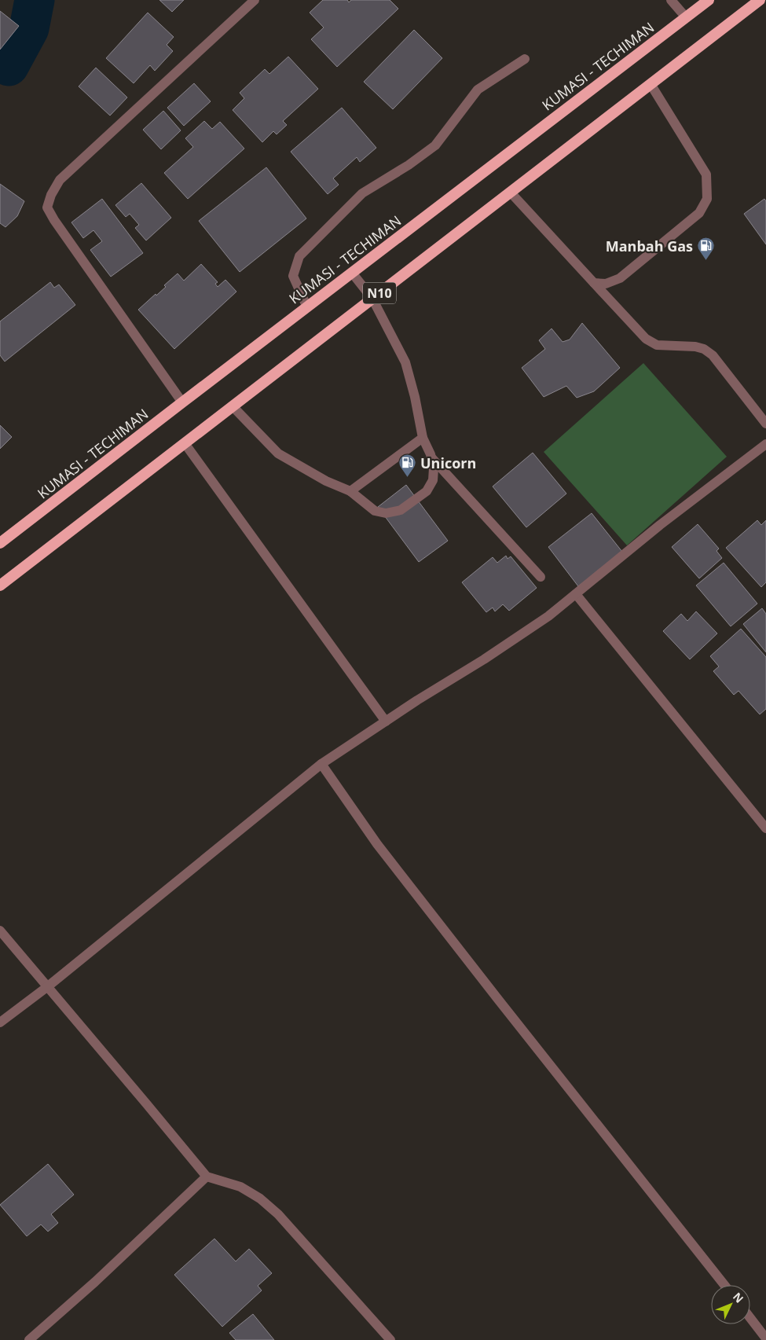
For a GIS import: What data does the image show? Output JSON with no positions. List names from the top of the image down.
{
  "streets": {
    "highway": ["KUMASI - TECHIMAN", "N10"]
  },
  "places": {
    "fuel station": ["Manbah Gas", "Unicorn"]
  },
  "north": "top right"
}
